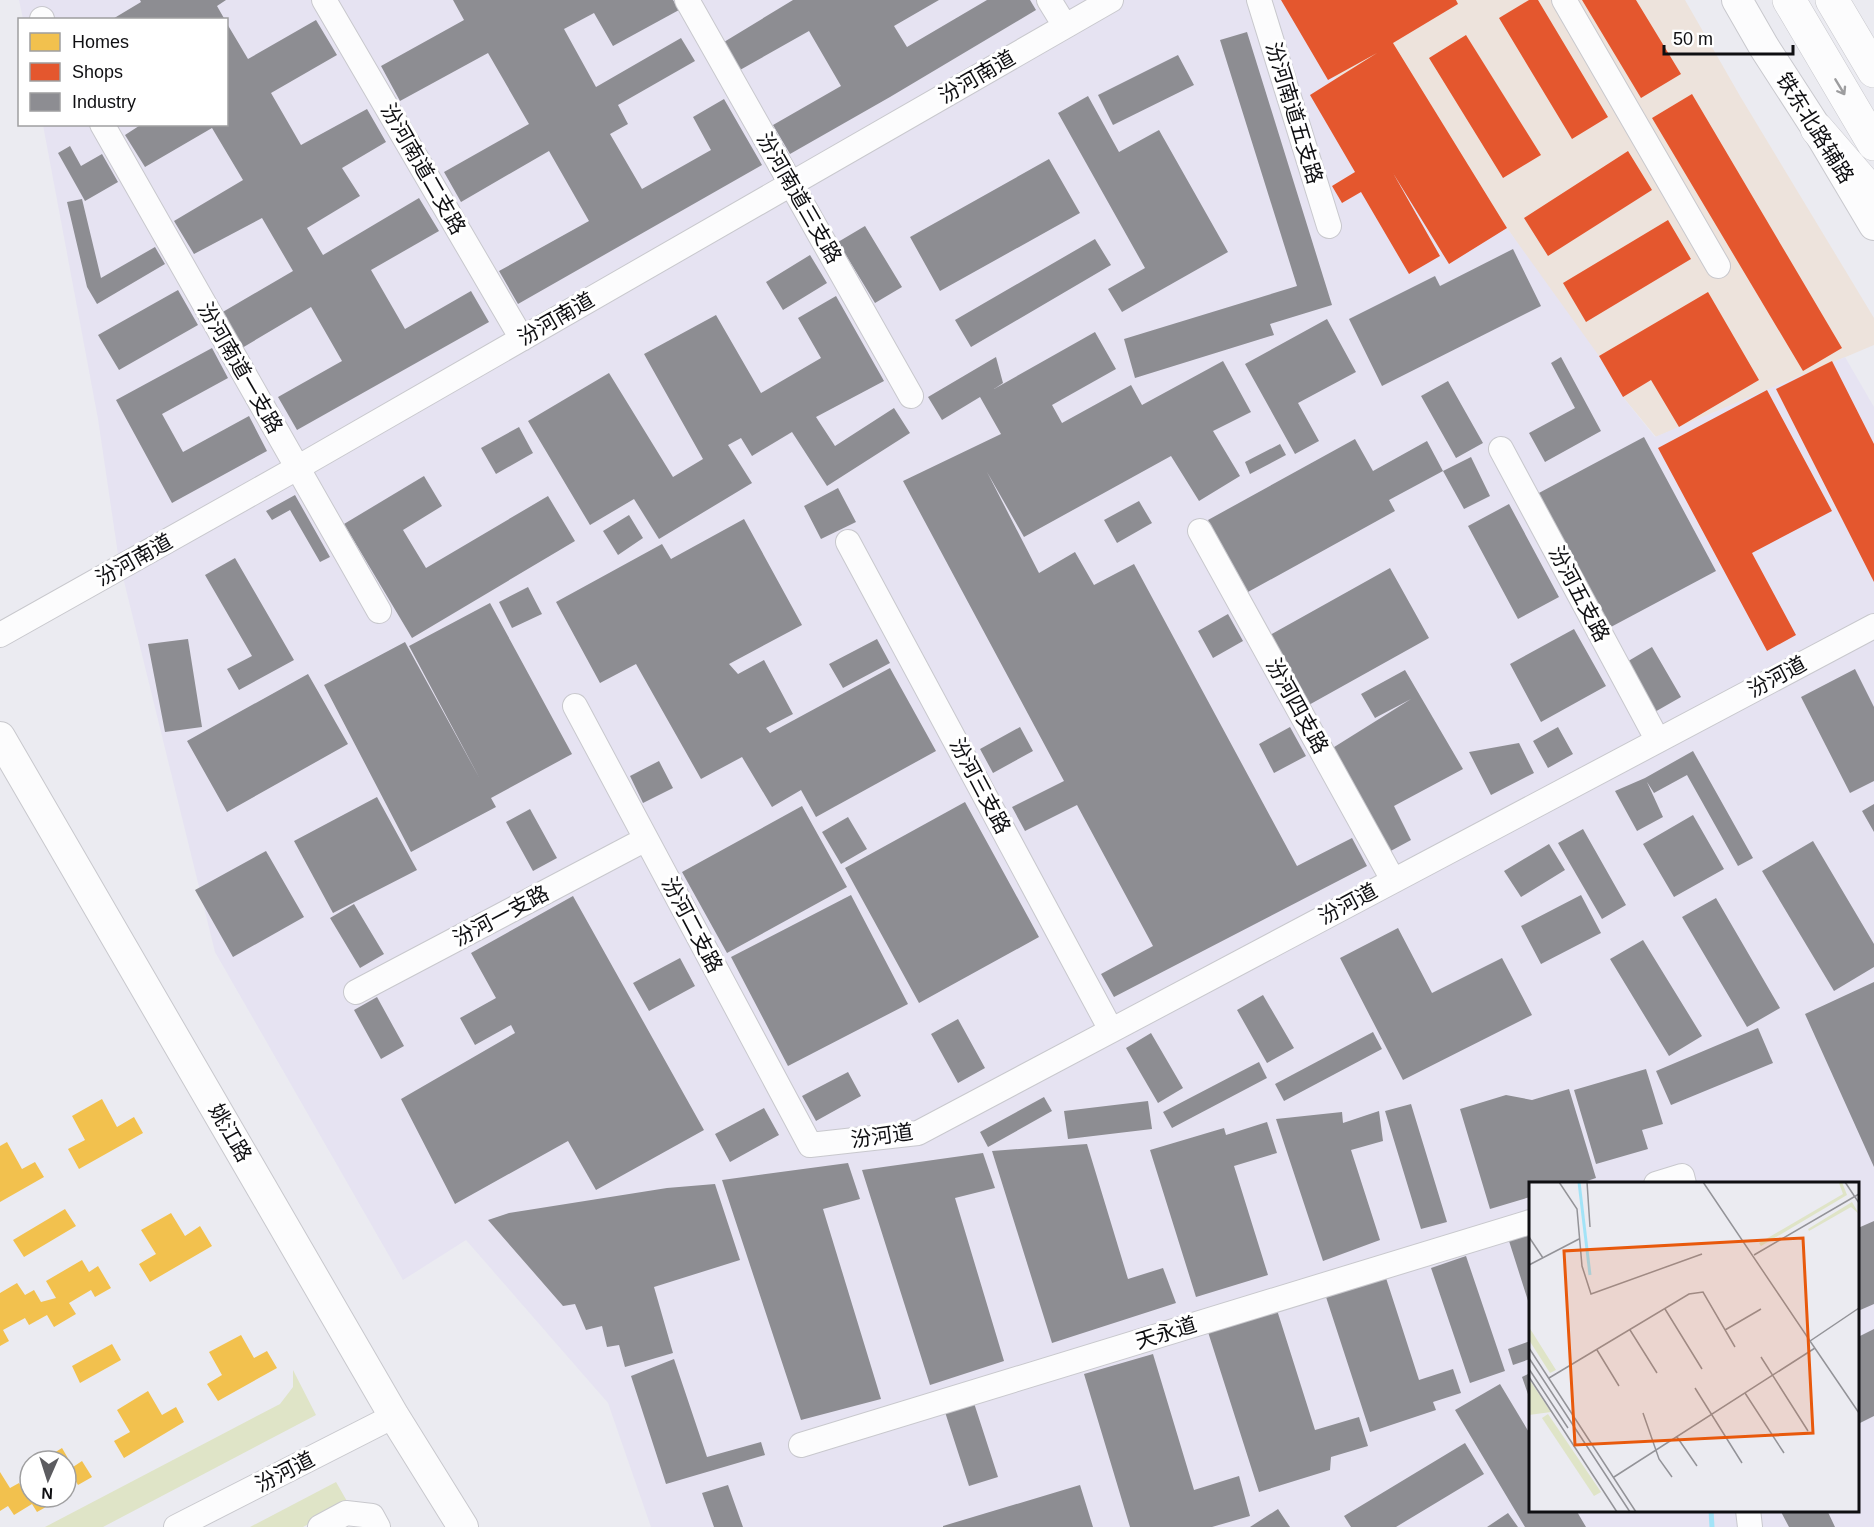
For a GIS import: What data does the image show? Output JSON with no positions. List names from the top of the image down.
{
  "streets": {
    "main road": ["铁东北路辅路", "姚江路"],
    "street": [
      "汾河南道",
      "汾河南道五支路",
      "汾河南道二支路",
      "汾河南道三支路",
      "汾河南道一支路",
      "汾河五支路",
      "汾河道",
      "汾河四支路",
      "汾河三支路",
      "汾河一支路",
      "汾河二支路",
      "天永道"
    ]
  },
  "crossings": [
    ["汾河南道", "汾河南道二支路"],
    ["汾河南道", "汾河南道三支路"],
    ["汾河南道", "汾河南道一支路"],
    ["汾河五支路", "汾河道"],
    ["汾河道", "汾河四支路"],
    ["汾河道", "汾河三支路"],
    ["汾河道", "汾河二支路"],
    ["汾河道", "姚江路"],
    ["汾河一支路", "汾河二支路"]
  ],
  "legend": ["Homes", "Shops", "Industry"],
  "scale_bar": "50 m",
  "north": "bottom"
}
